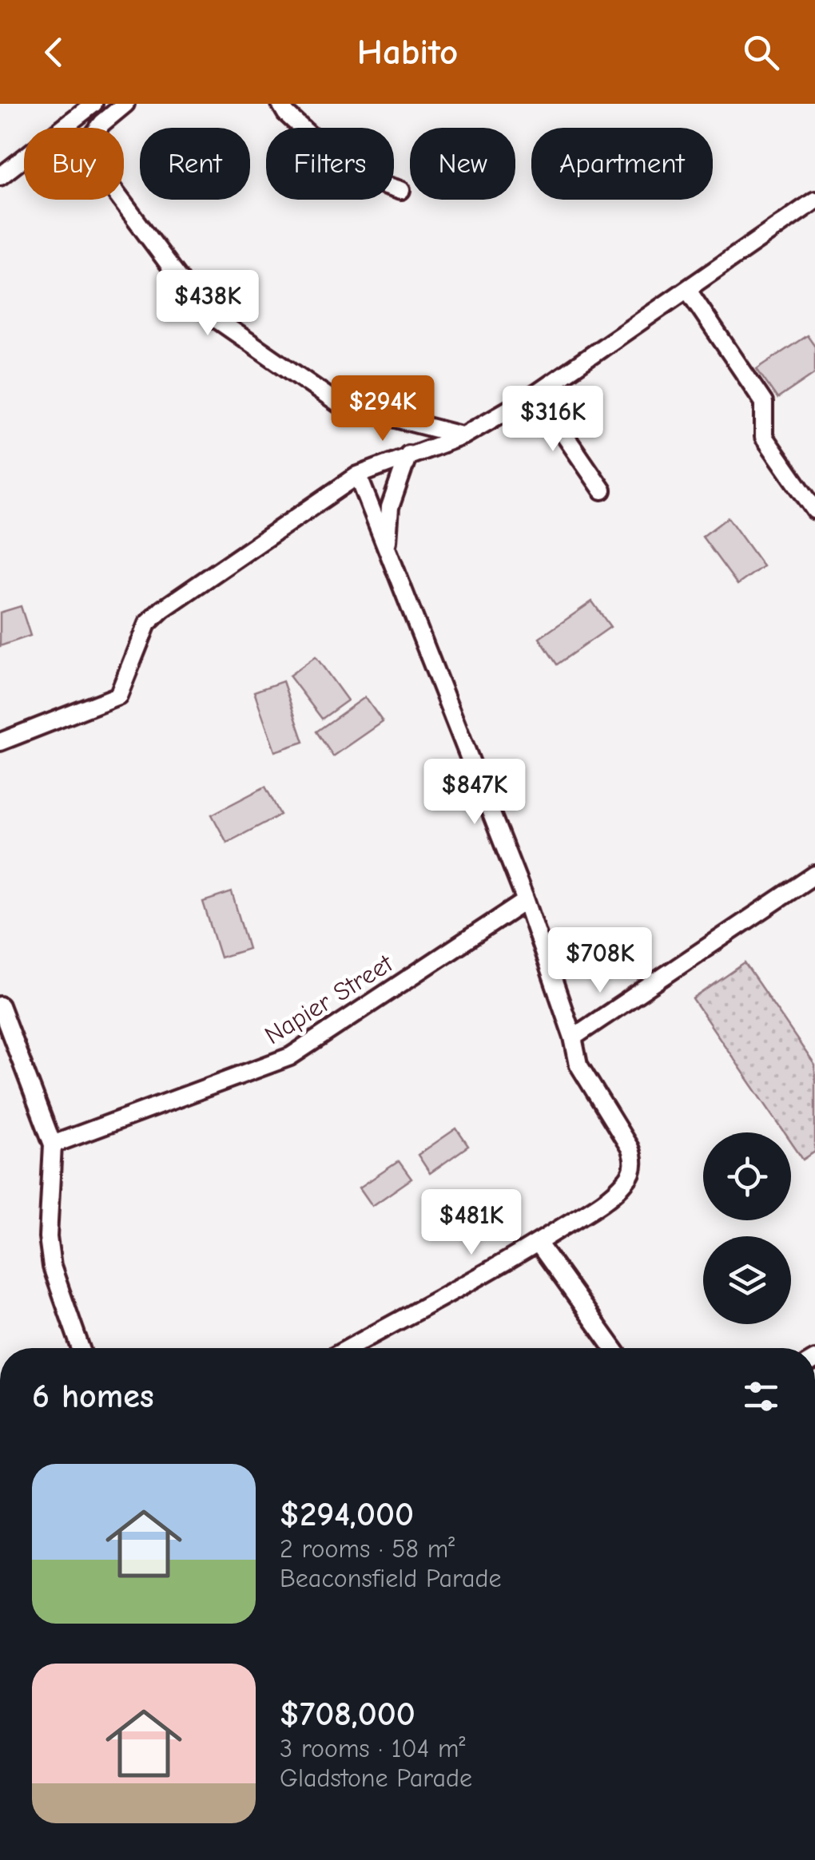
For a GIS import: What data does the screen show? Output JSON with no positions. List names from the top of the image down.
{
  "streets": {
    "street": ["Napier Street"]
  },
  "page": {
    "header": "Habito",
    "chip": [
      "Buy",
      "Rent",
      "Filters",
      "New",
      "Apartment"
    ],
    "price": [
      "$438K",
      "$294K",
      "$316K",
      "$847K",
      "$708K",
      "$481K"
    ],
    "heading": "6 homes",
    "list": [
      {
        "name": "$294,000",
        "note": "2 rooms · 58 m² · Beaconsfield Parade"
      },
      {
        "name": "$708,000",
        "note": "3 rooms · 104 m² · Gladstone Parade"
      }
    ]
  }
}
